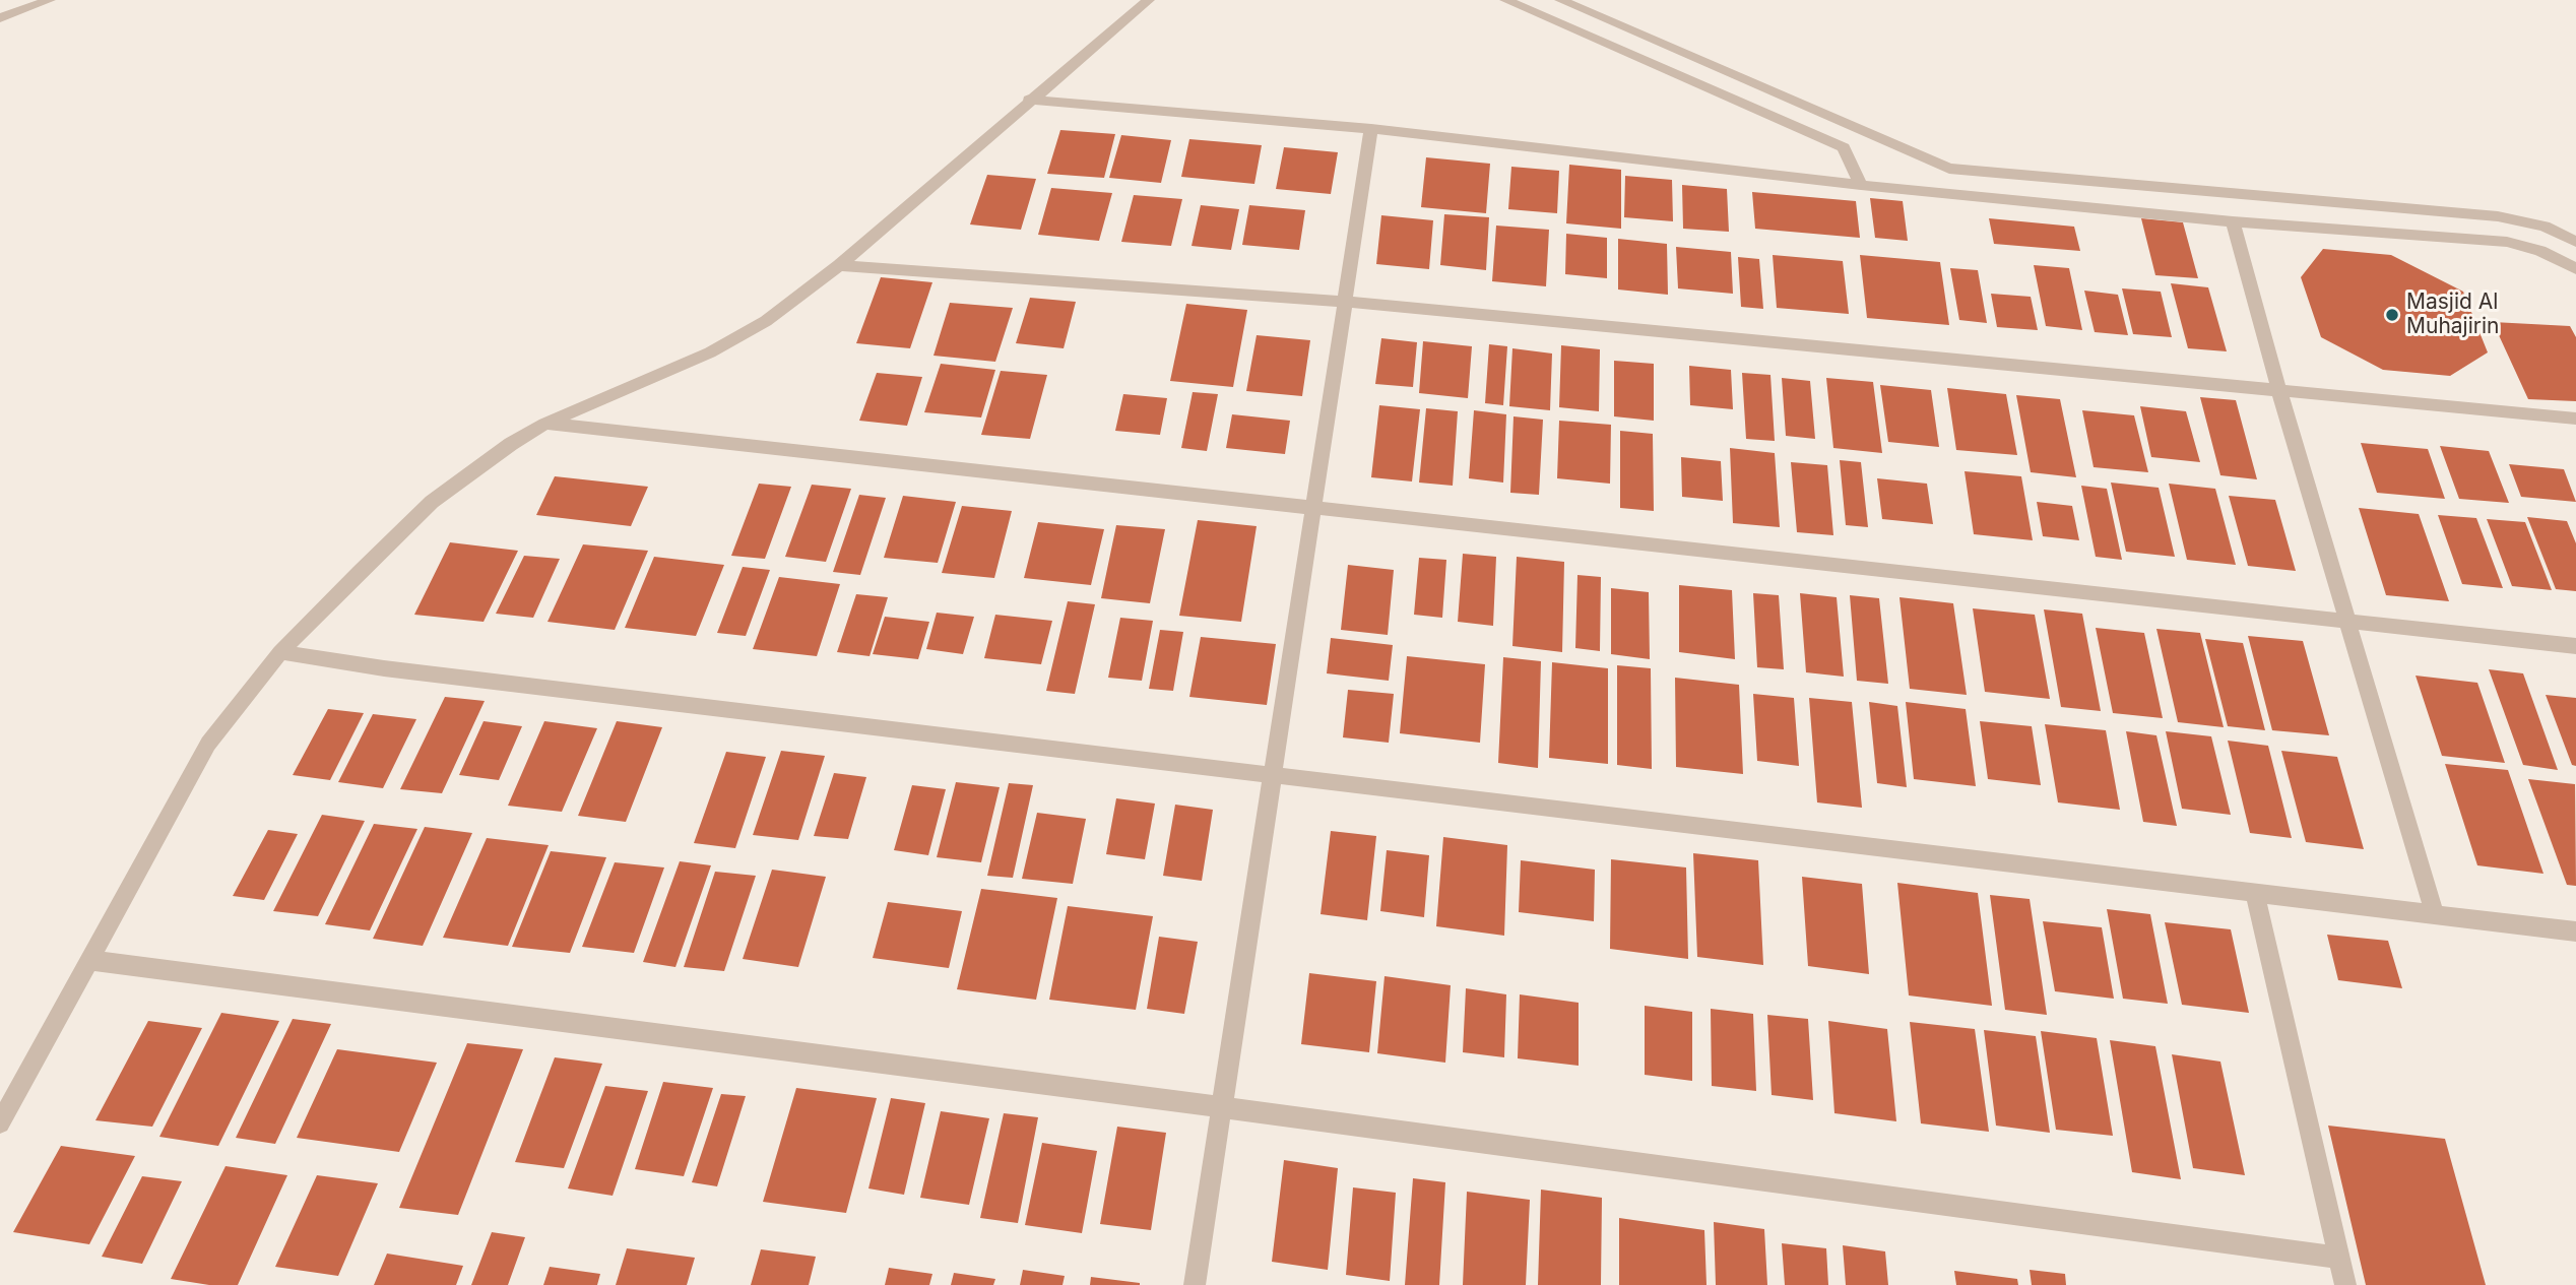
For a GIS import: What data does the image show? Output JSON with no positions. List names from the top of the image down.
{
  "places": ["Masjid Al Muhajirin"]
}
